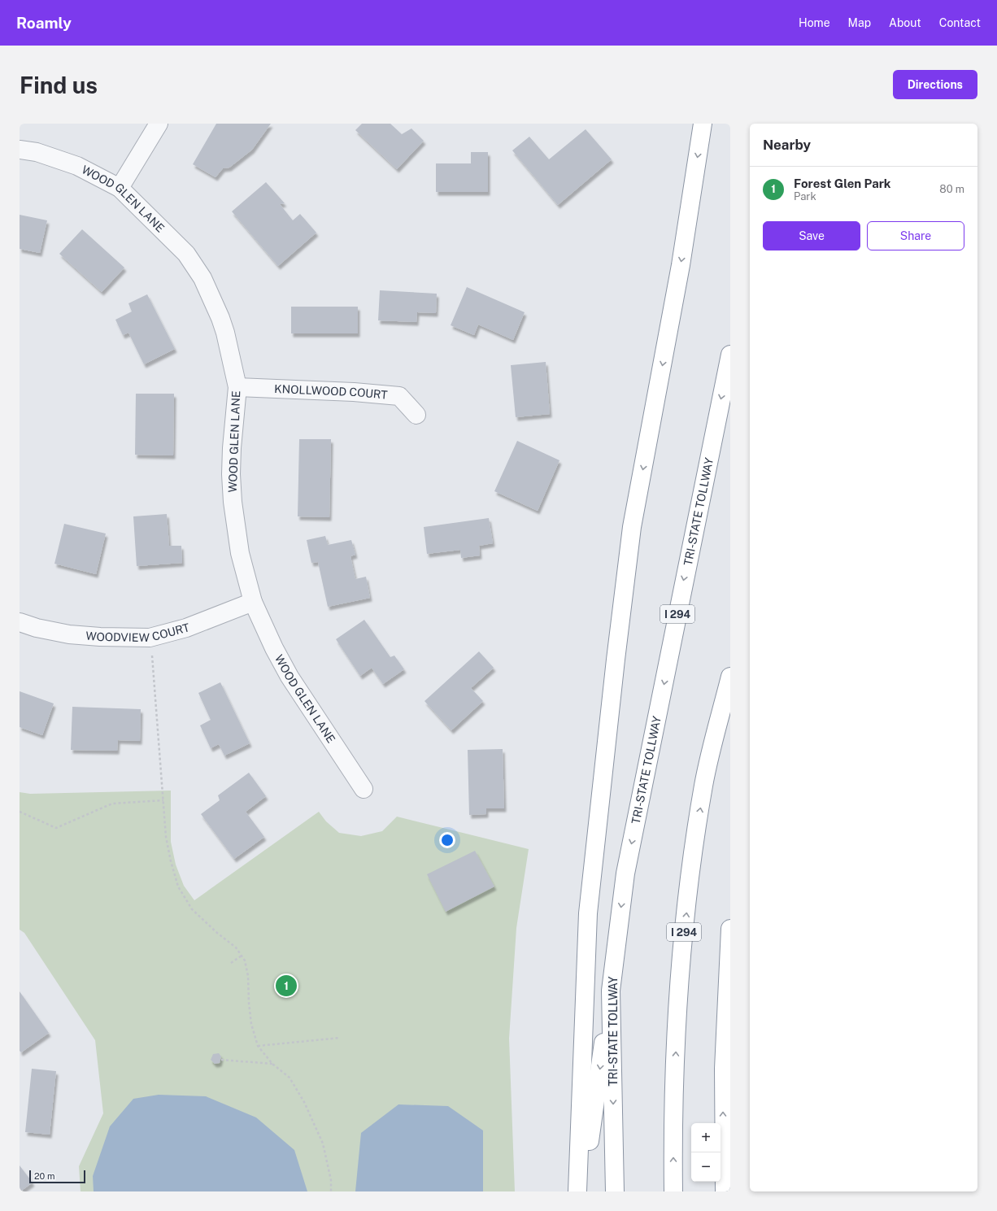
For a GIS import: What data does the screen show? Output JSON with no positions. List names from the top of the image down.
{
  "streets": {
    "highway": ["TRI-STATE TOLLWAY", "I 294"],
    "street": ["WOOD GLEN LANE", "KNOLLWOOD COURT", "WOODVIEW COURT"]
  },
  "crossings": [
    ["WOOD GLEN LANE", "KNOLLWOOD COURT"],
    ["WOOD GLEN LANE", "WOODVIEW COURT"]
  ],
  "scale_bar": "20 m",
  "page": {
    "header": "Roamly",
    "nav": [
      "Home",
      "Map",
      "About",
      "Contact"
    ],
    "buttons": [
      "Directions",
      ["Save", "Share"]
    ],
    "title": "Find us",
    "heading": "Nearby",
    "list": [
      {
        "mark": "1",
        "name": "Forest Glen Park",
        "note": "Park",
        "value": "80 m"
      }
    ],
    "pins": "1",
    "map_buttons": ["+", "−"],
    "scale": "20 m"
  }
}
